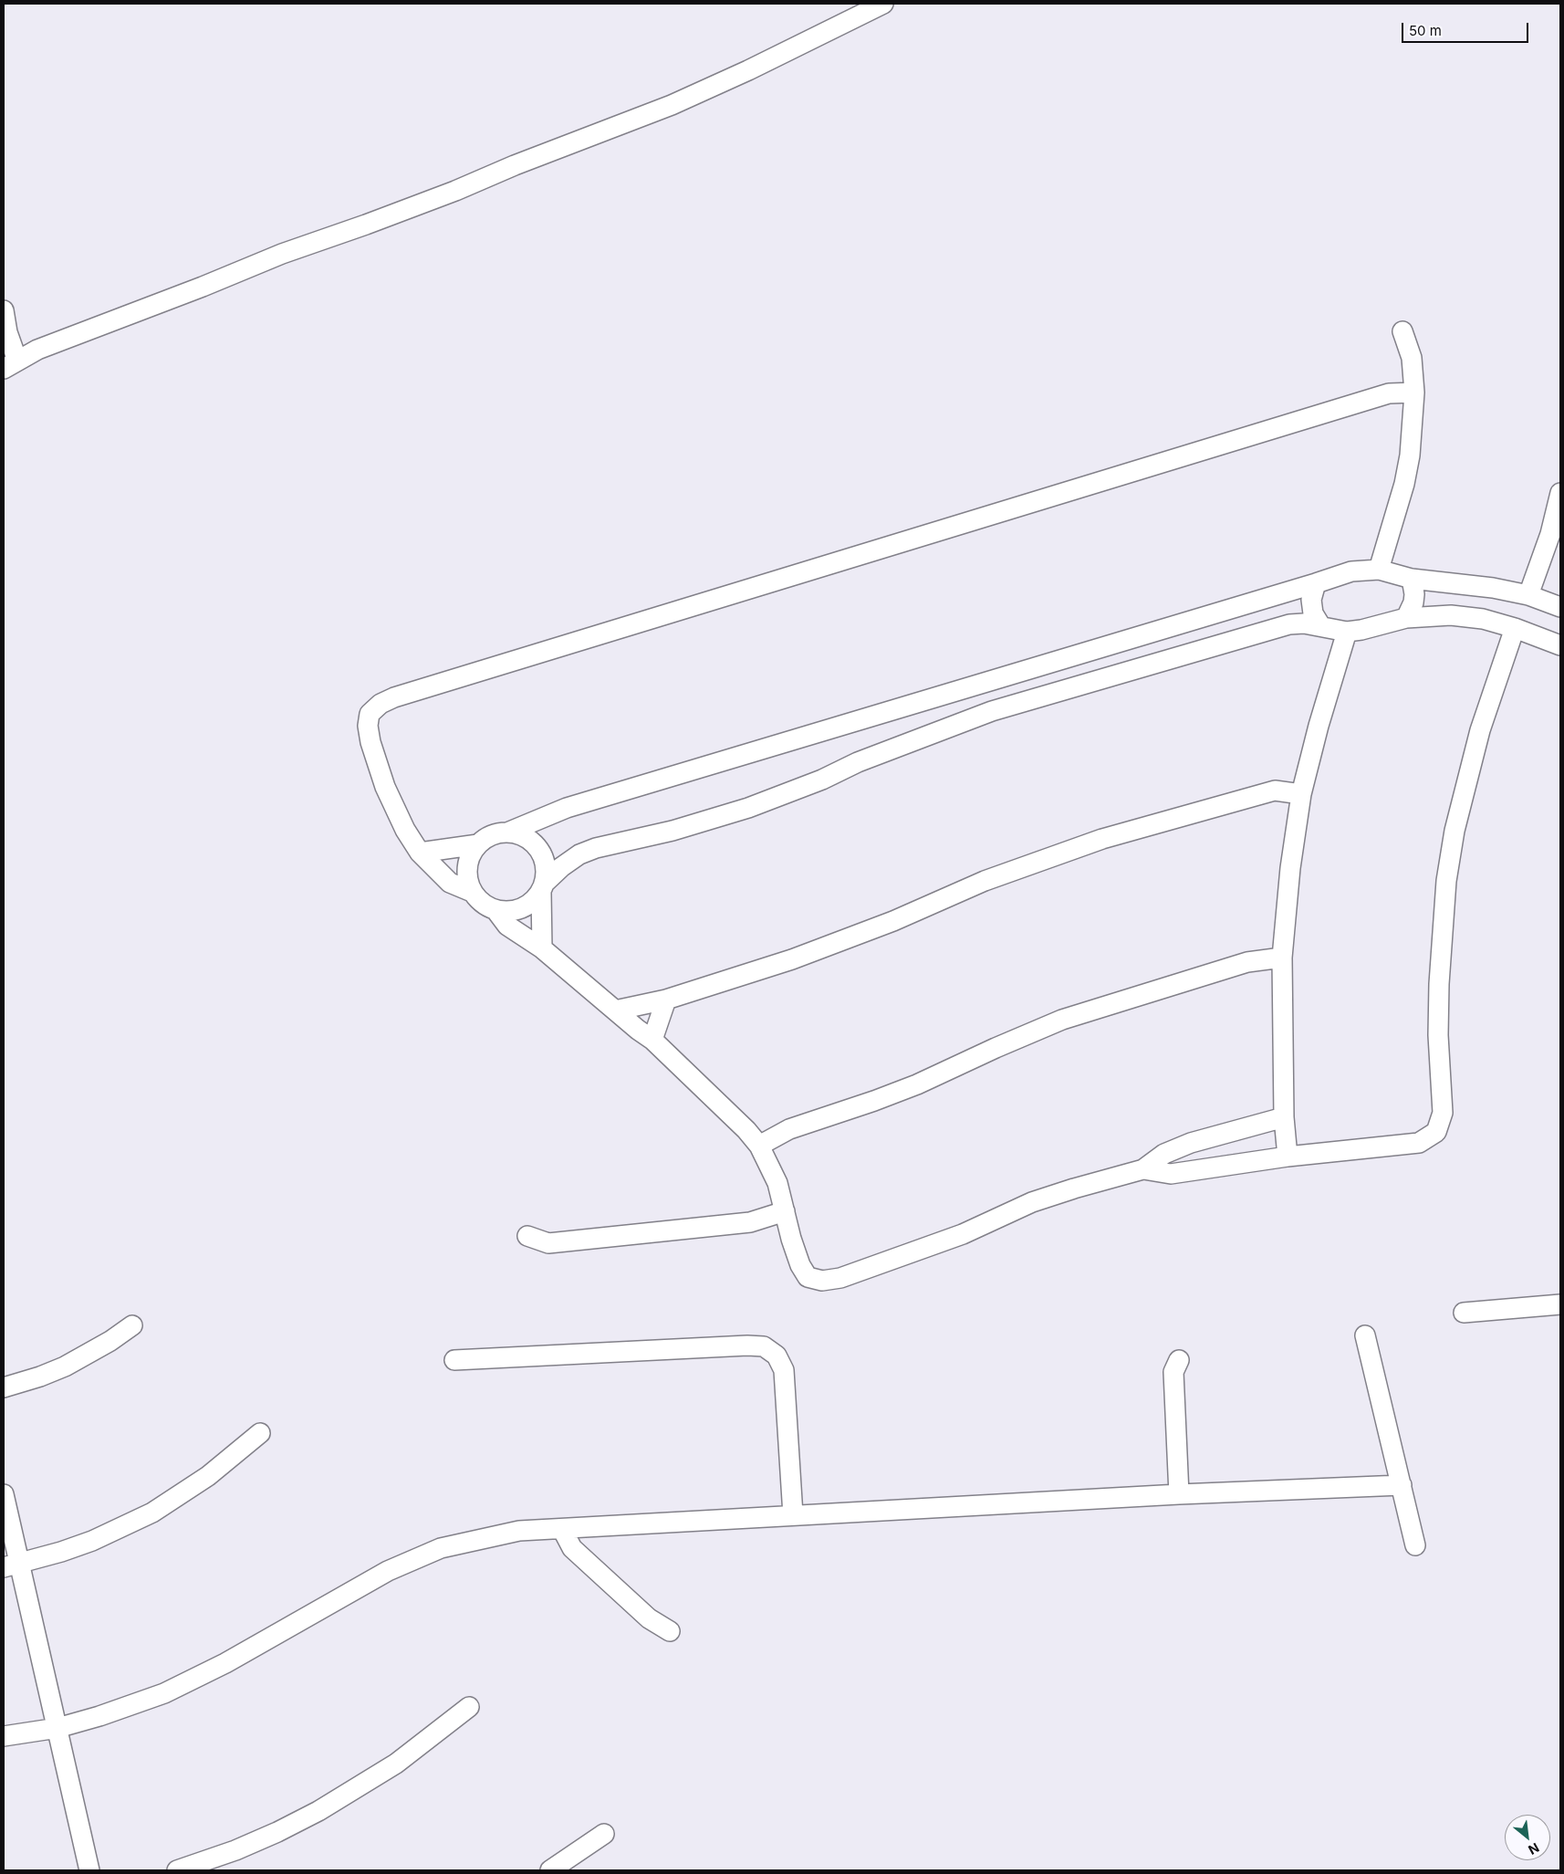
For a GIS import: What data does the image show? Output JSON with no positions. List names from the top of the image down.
{
  "scale_bar": "50 m",
  "north": "bottom right"
}
